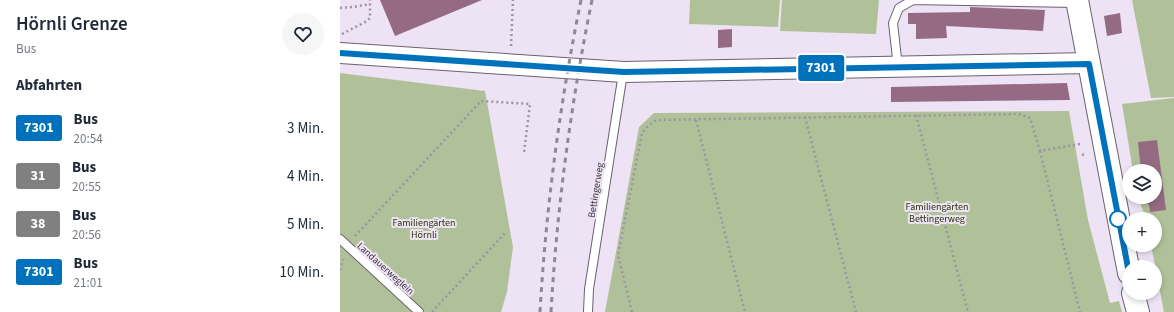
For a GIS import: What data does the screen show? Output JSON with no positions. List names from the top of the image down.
{
  "streets": {
    "lane": ["Bettingerweg", "Landauerweglein"]
  },
  "parks": ["Familiengärten Bettingerweg", "Familiengärten Hörnli"],
  "lines": ["bus line 7301"],
  "page": {
    "heading": [
      ["Hörnli Grenze", "Bus"],
      "Abfahrten"
    ],
    "on_map": "7301",
    "list": [
      {
        "mark": "7301",
        "name": "Bus",
        "note": "20:54",
        "value": "3 Min."
      },
      {
        "mark": "31",
        "name": "Bus",
        "note": "20:55",
        "value": "4 Min."
      },
      {
        "mark": "38",
        "name": "Bus",
        "note": "20:56",
        "value": "5 Min."
      },
      {
        "mark": "7301",
        "name": "Bus",
        "note": "21:01",
        "value": "10 Min."
      }
    ],
    "map_buttons": ["+", "−"]
  }
}
